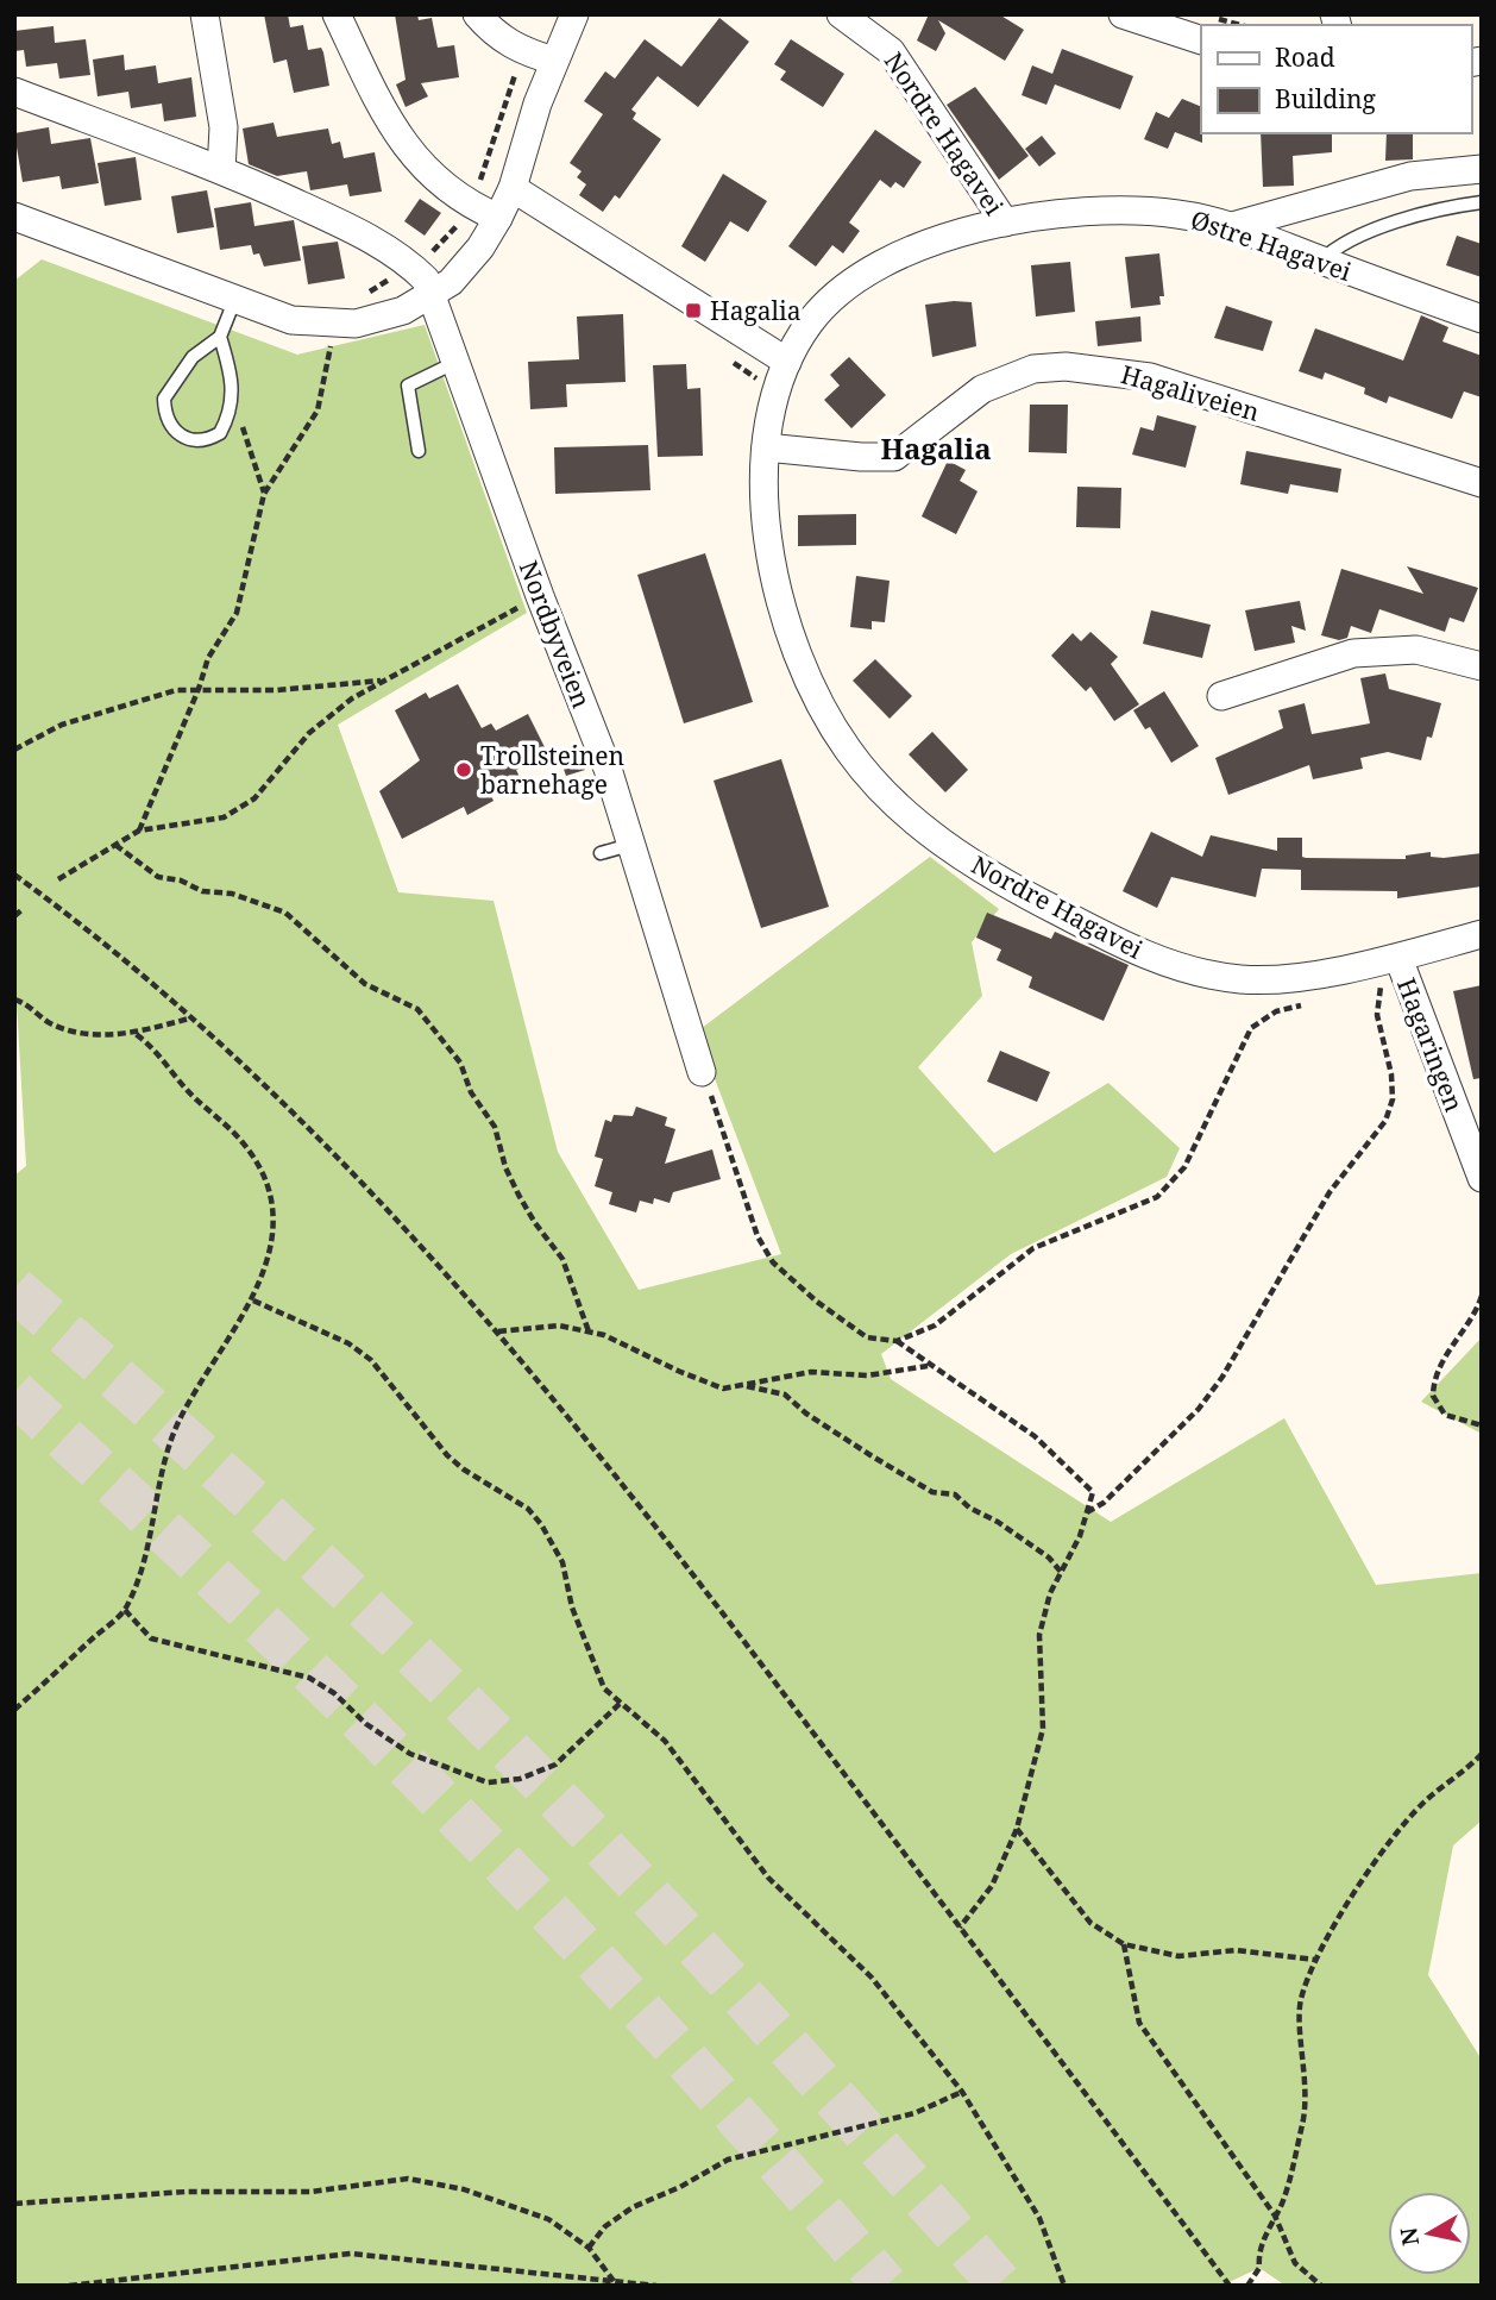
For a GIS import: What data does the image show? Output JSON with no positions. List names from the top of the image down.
{
  "streets": {
    "street": [
      "Nordre Hagavei",
      "Østre Hagavei",
      "Hagaliveien",
      "Nordbyveien",
      "Hagaringen"
    ]
  },
  "crossings": [
    ["Nordre Hagavei", "Østre Hagavei"],
    ["Nordre Hagavei", "Hagaliveien"],
    ["Nordre Hagavei", "Hagaringen"]
  ],
  "districts": ["Hagalia"],
  "places": {
    "transit": ["Hagalia"],
    "other": ["Trollsteinen barnehage"]
  },
  "legend": ["Road", "Building"],
  "north": "left"
}
